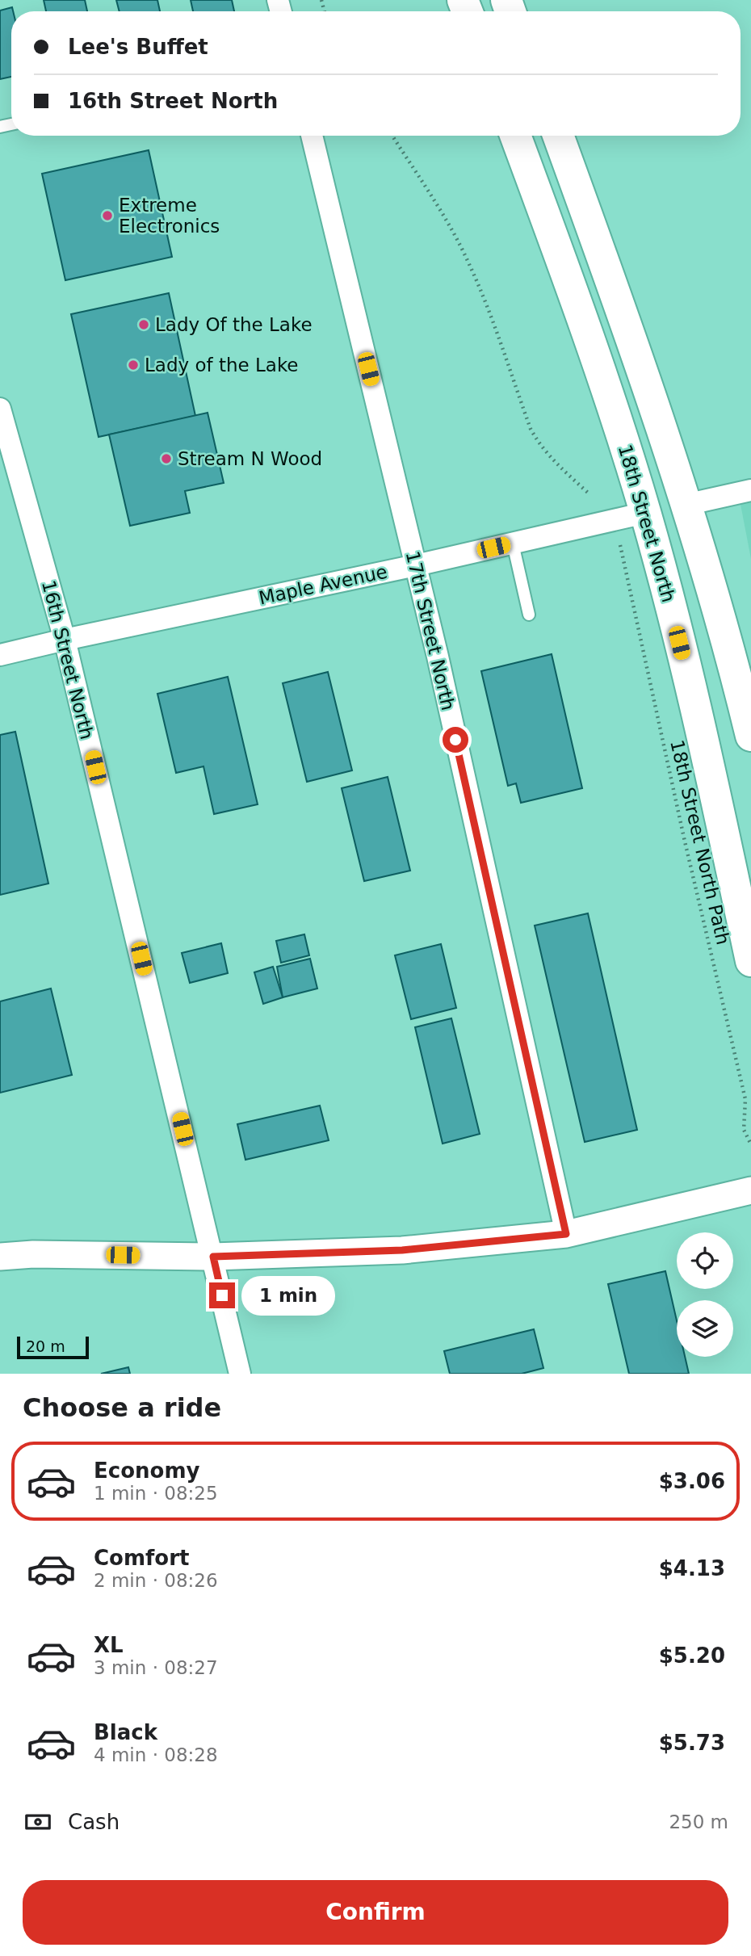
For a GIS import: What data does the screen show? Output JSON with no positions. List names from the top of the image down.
{
  "streets": {
    "main road": ["18th Street North"],
    "street": ["Maple Avenue", "17th Street North", "16th Street North"],
    "path": ["18th Street North Path"]
  },
  "crossings": [
    ["18th Street North", "Maple Avenue"],
    ["Maple Avenue", "17th Street North"],
    ["Maple Avenue", "16th Street North"]
  ],
  "places": [
    "Extreme Electronics",
    "Lady Of the Lake",
    "Lady of the Lake",
    "Stream N Wood"
  ],
  "scale_bar": "20 m",
  "page": {
    "banner": ["Lee's Buffet", "16th Street North"],
    "bubble": "1 min",
    "scale": "20 m",
    "heading": "Choose a ride",
    "list": [
      {
        "name": "Economy",
        "note": "1 min · 08:25",
        "value": "$3.06"
      },
      {
        "name": "Comfort",
        "note": "2 min · 08:26",
        "value": "$4.13"
      },
      {
        "name": "XL",
        "note": "3 min · 08:27",
        "value": "$5.20"
      },
      {
        "name": "Black",
        "note": "4 min · 08:28",
        "value": "$5.73"
      }
    ],
    "pay": ["Cash", "250 m"],
    "buttons": "Confirm"
  }
}
